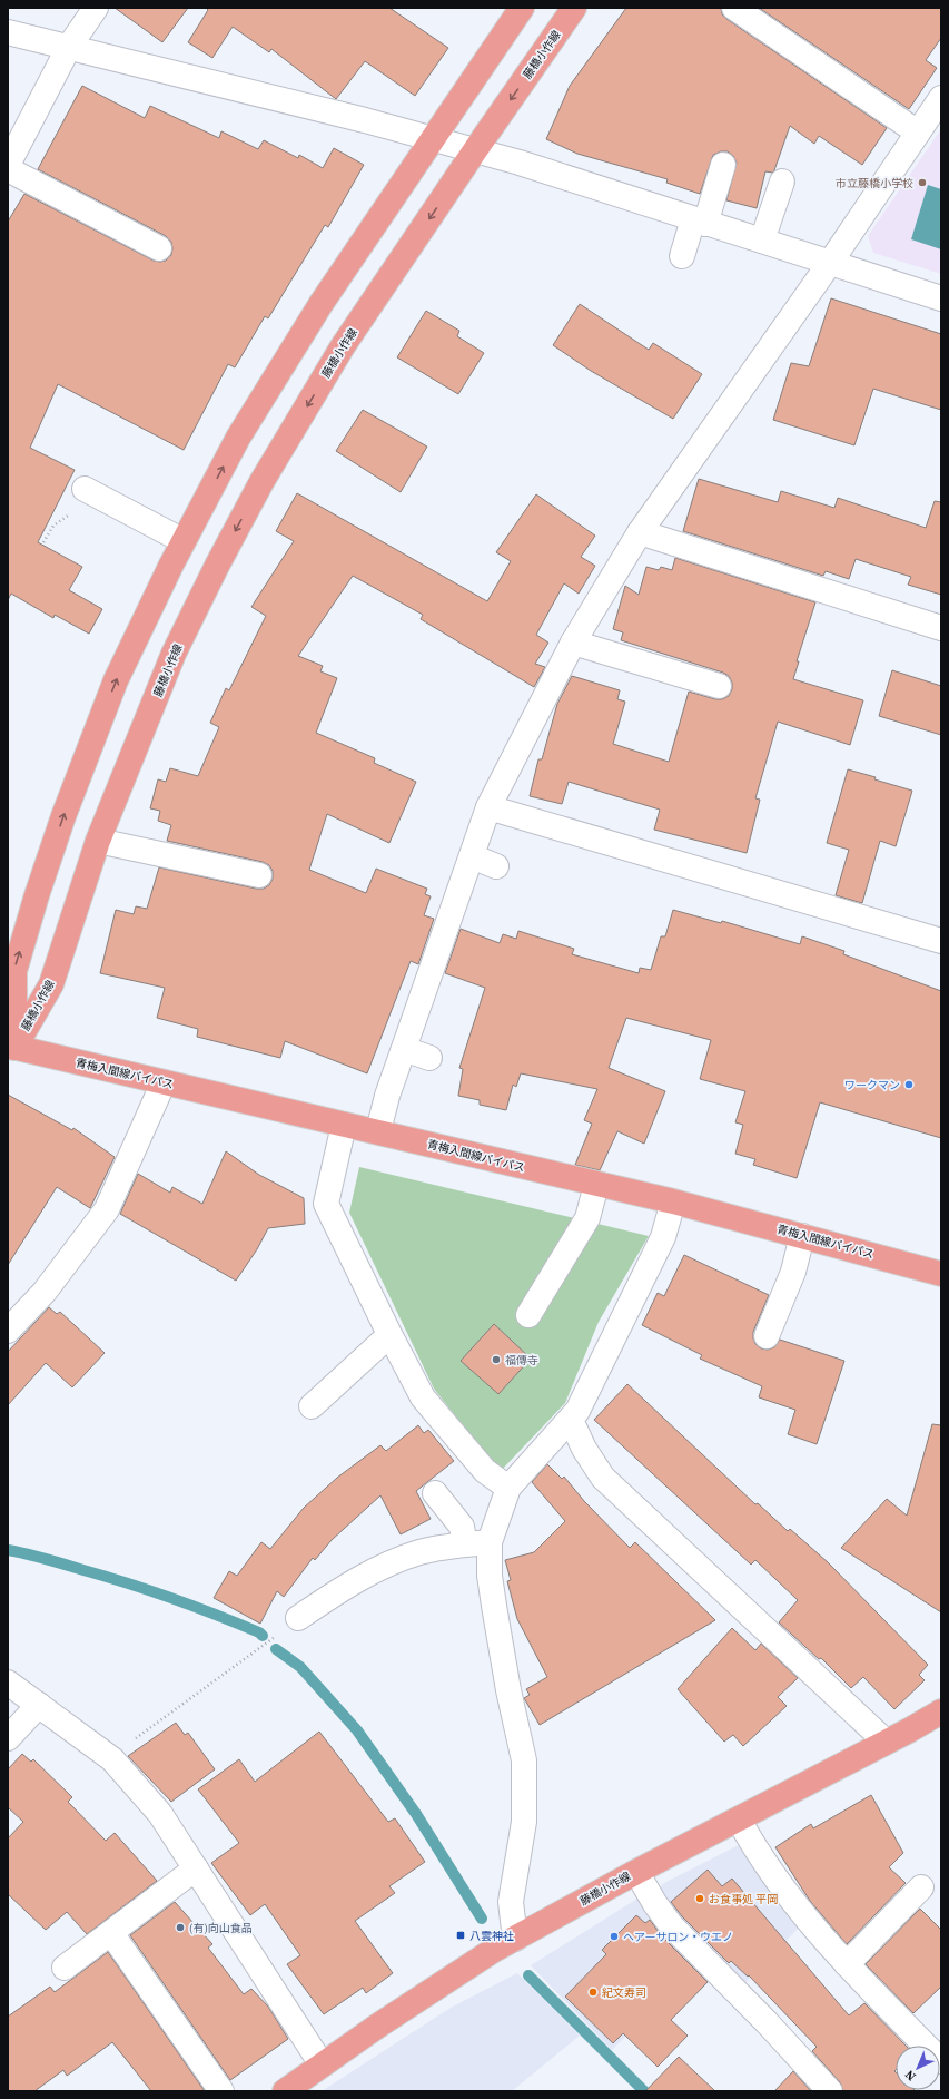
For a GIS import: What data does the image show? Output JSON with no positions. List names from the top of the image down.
{
  "streets": {
    "main road": ["藤橋小作線", "青梅入間線バイパス"]
  },
  "crossings": [
    ["藤橋小作線", "青梅入間線バイパス"]
  ],
  "places": {
    "other": [
      "市立藤橋小学校",
      "ワークマン",
      "福傳寺",
      "お食事処 平岡",
      "(有)向山食品",
      "ヘアーサロン・ウエノ",
      "紀文寿司"
    ],
    "transit": ["八雲神社"]
  },
  "north": "bottom left"
}
